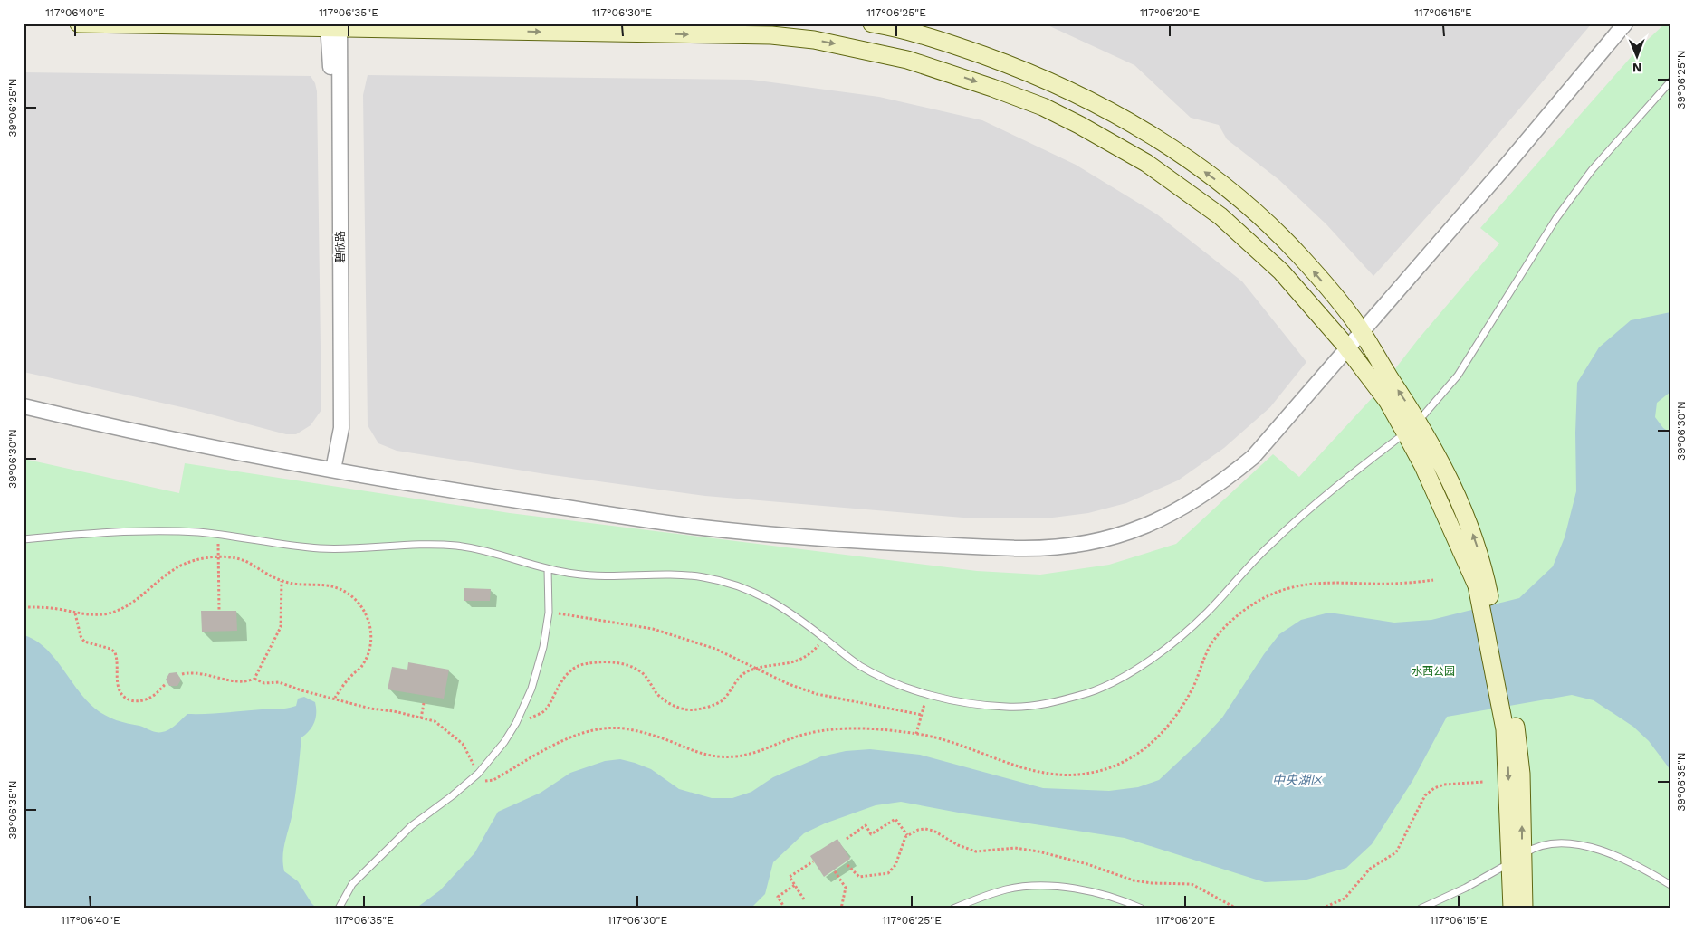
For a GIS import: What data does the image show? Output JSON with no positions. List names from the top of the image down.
{
  "streets": {
    "street": ["碧欣路"]
  },
  "water": ["中央湖区"],
  "parks": ["水西公园"],
  "north": "bottom",
  "coordinates": [
    "117°06'40\"E",
    "117°06'35\"E",
    "117°06'30\"E",
    "117°06'25\"E",
    "117°06'20\"E",
    "117°06'15\"E",
    "39°06'25\"N",
    "39°06'30\"N",
    "39°06'35\"N"
  ]
}
